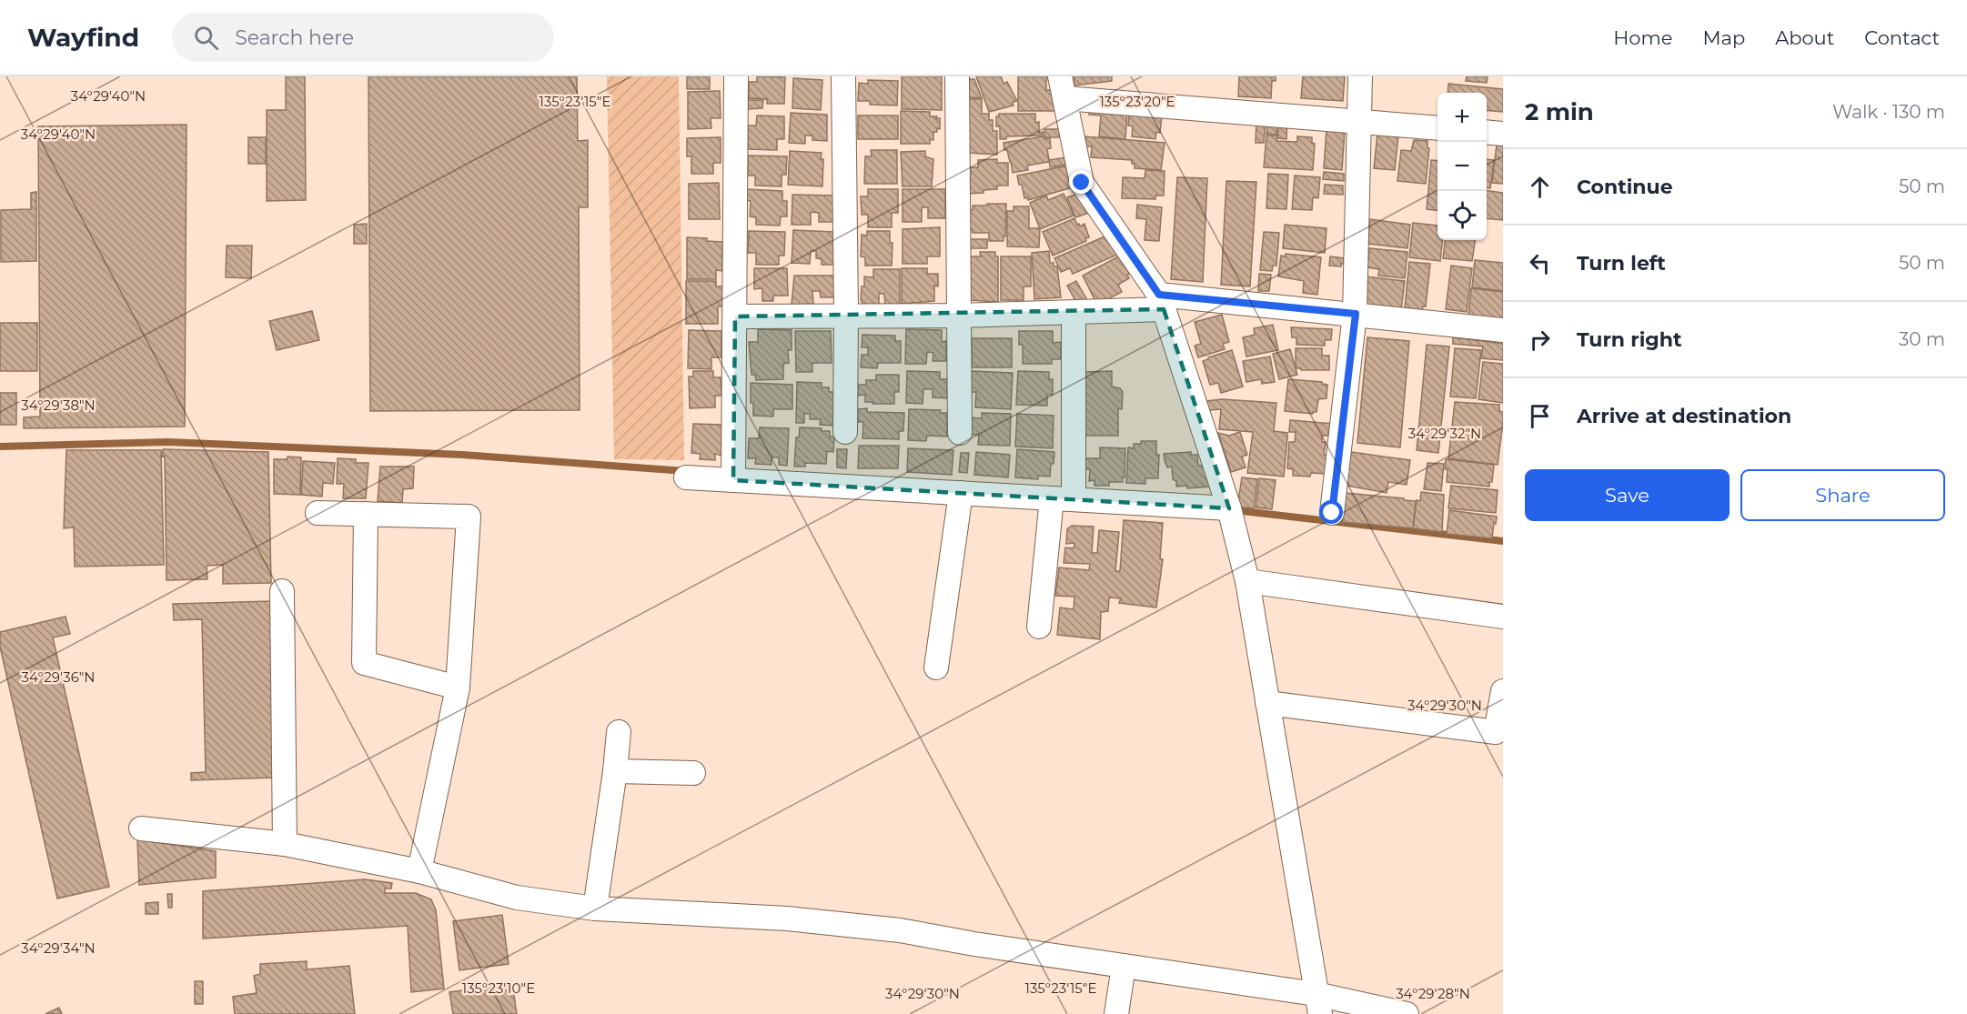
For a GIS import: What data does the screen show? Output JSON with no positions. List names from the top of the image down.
{
  "page": {
    "header": "Wayfind",
    "search": "Search here",
    "nav": [
      "Home",
      "Map",
      "About",
      "Contact"
    ],
    "heading": ["2 min", "Walk · 130 m"],
    "map_buttons": ["+", "−"],
    "list": [
      ["Continue", "50 m"],
      ["Turn left", "50 m"],
      ["Turn right", "30 m"],
      "Arrive at destination"
    ],
    "buttons": ["Save", "Share"]
  },
  "coordinates": [
    "34°29'40\"N",
    "135°23'15\"E",
    "135°23'20\"E",
    "34°29'38\"N",
    "34°29'32\"N",
    "34°29'36\"N",
    "34°29'30\"N",
    "34°29'34\"N",
    "135°23'10\"E",
    "34°29'28\"N"
  ]
}
